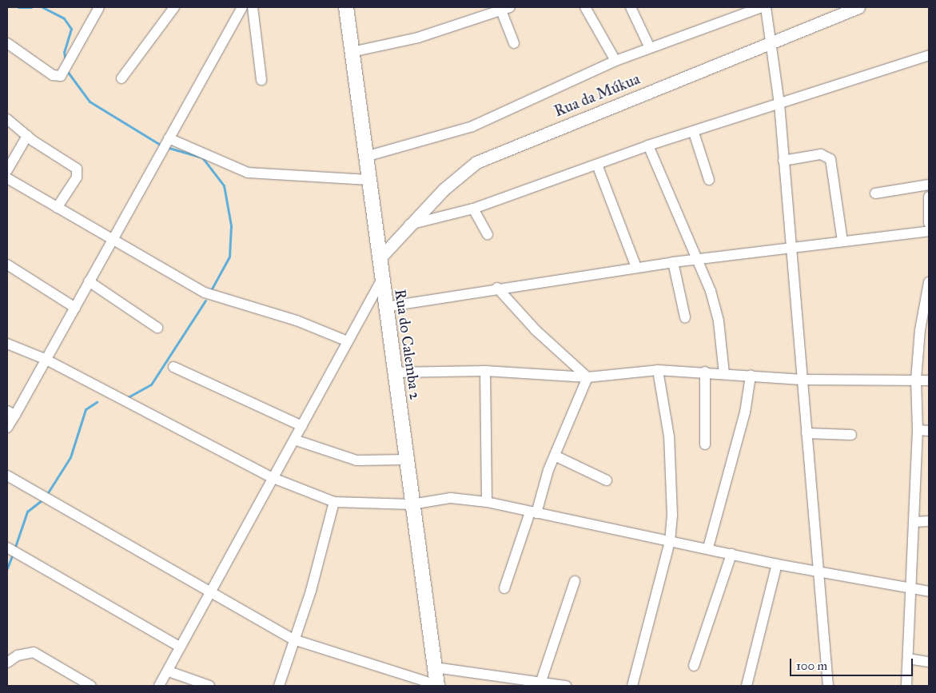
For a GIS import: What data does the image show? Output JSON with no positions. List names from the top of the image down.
{
  "streets": {
    "main road": ["Rua do Calemba 2"],
    "street": ["Rua da Múkua"]
  },
  "crossings": [
    ["Rua da Múkua", "Rua do Calemba 2"]
  ],
  "scale_bar": "100 m"
}
